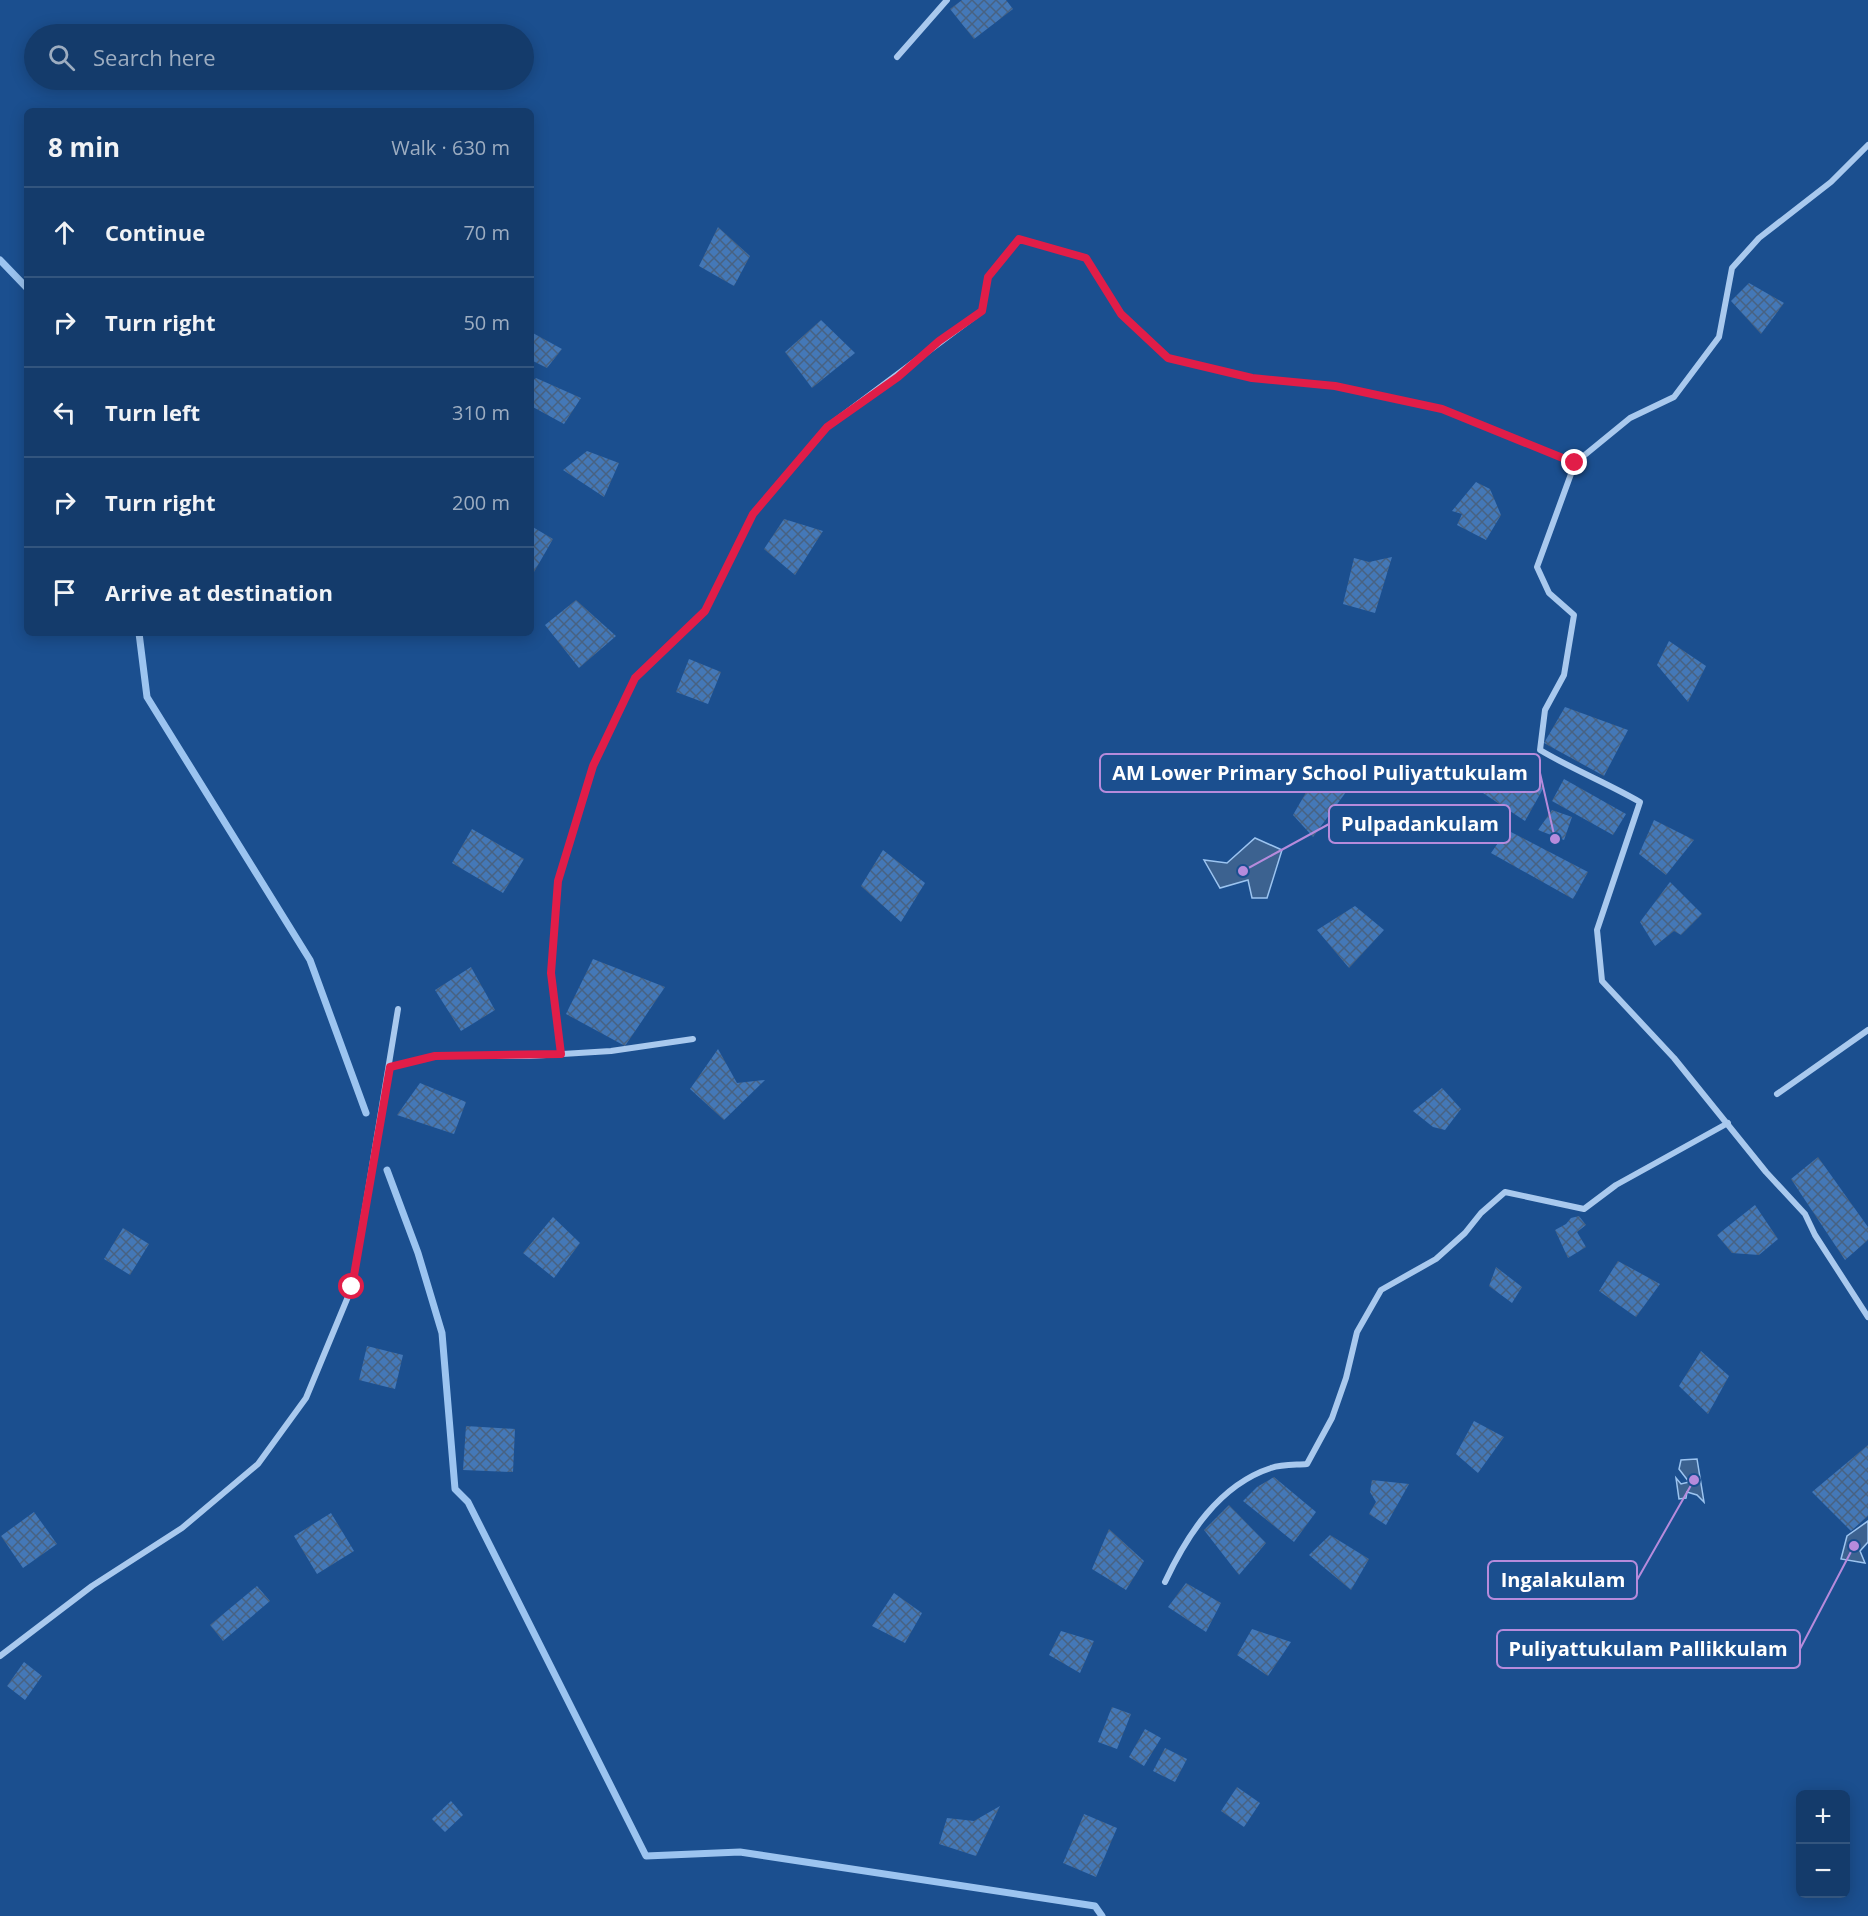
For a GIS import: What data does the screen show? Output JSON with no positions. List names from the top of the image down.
{
  "places": [
    "AM Lower Primary School Puliyattukulam",
    "Pulpadankulam",
    "Ingalakulam",
    "Puliyattukulam Pallikkulam"
  ],
  "page": {
    "search": "Search here",
    "heading": ["8 min", "Walk · 630 m"],
    "list": [
      ["Continue", "70 m"],
      ["Turn right", "50 m"],
      ["Turn left", "310 m"],
      ["Turn right", "200 m"],
      "Arrive at destination"
    ],
    "map_buttons": ["+", "−"]
  }
}
